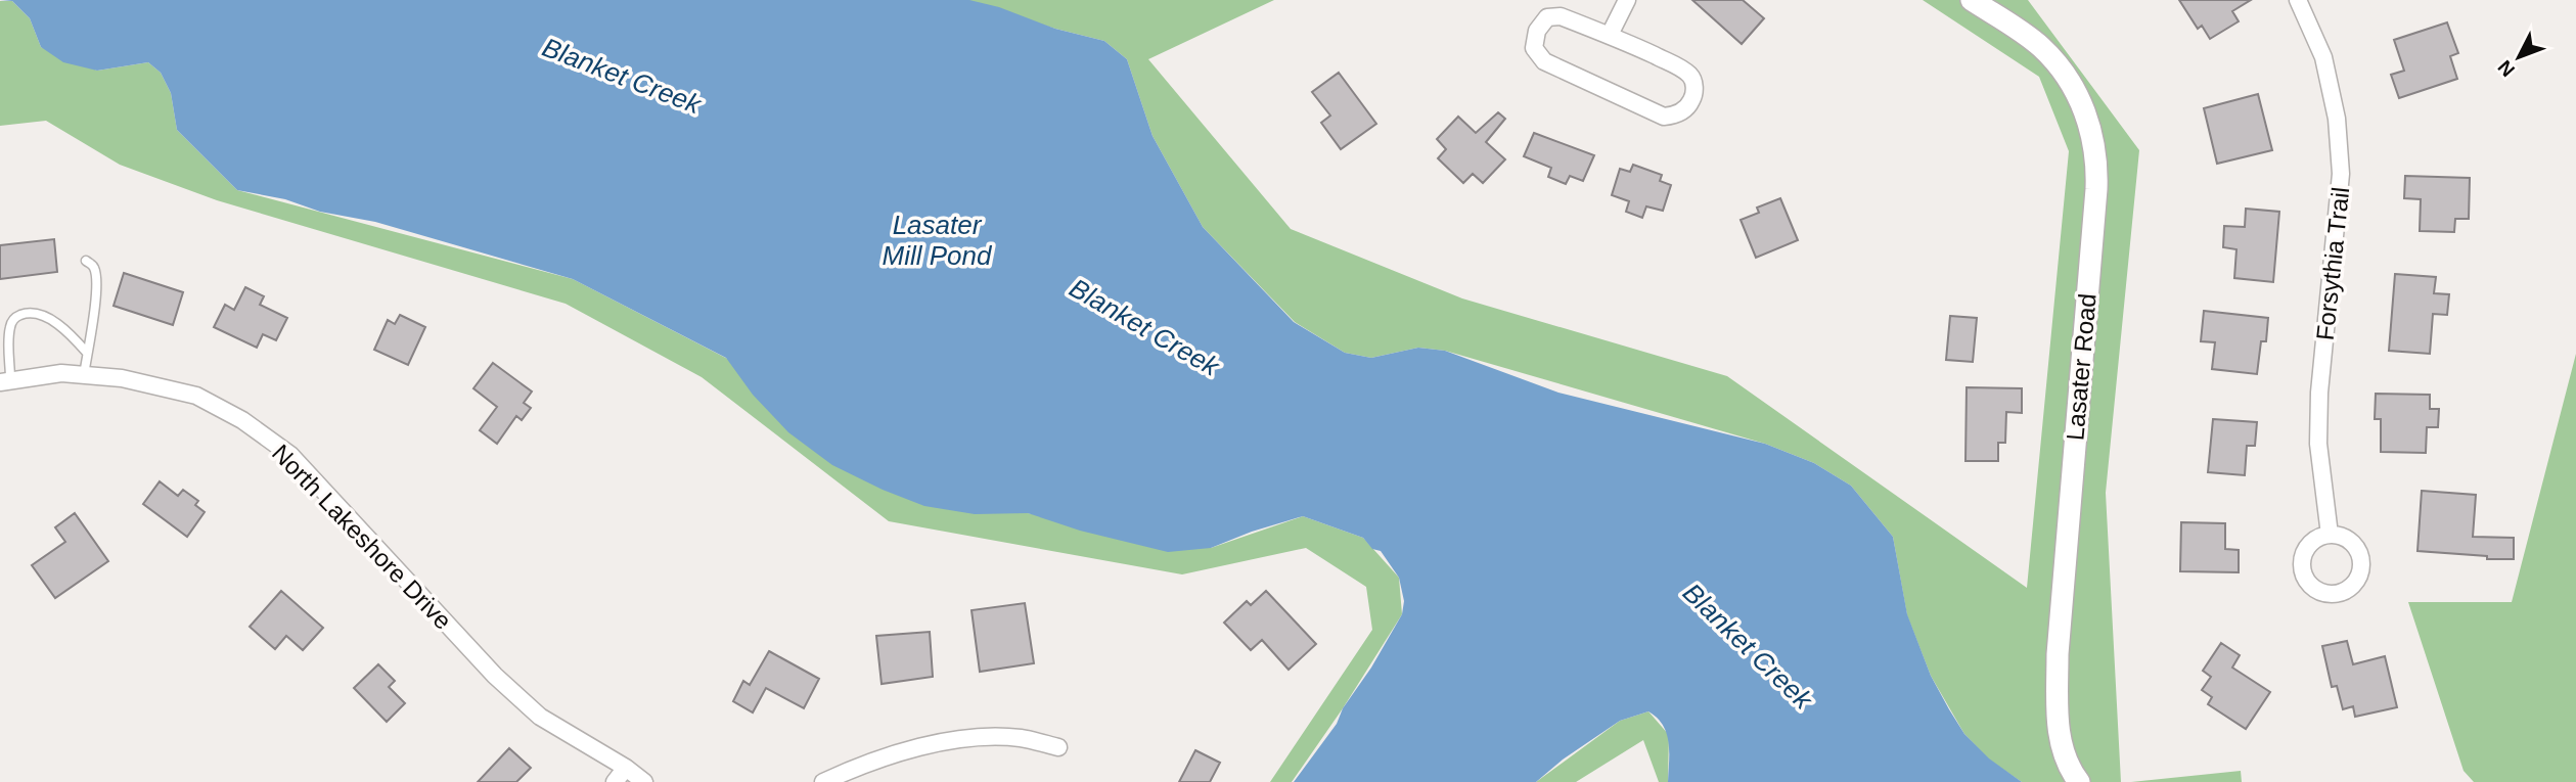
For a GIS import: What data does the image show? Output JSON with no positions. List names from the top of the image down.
{
  "streets": {
    "street": ["Forsythia Trail", "Lasater Road", "North Lakeshore Drive"]
  },
  "water": ["Blanket Creek", "Lasater Mill Pond"],
  "north": "bottom left"
}
